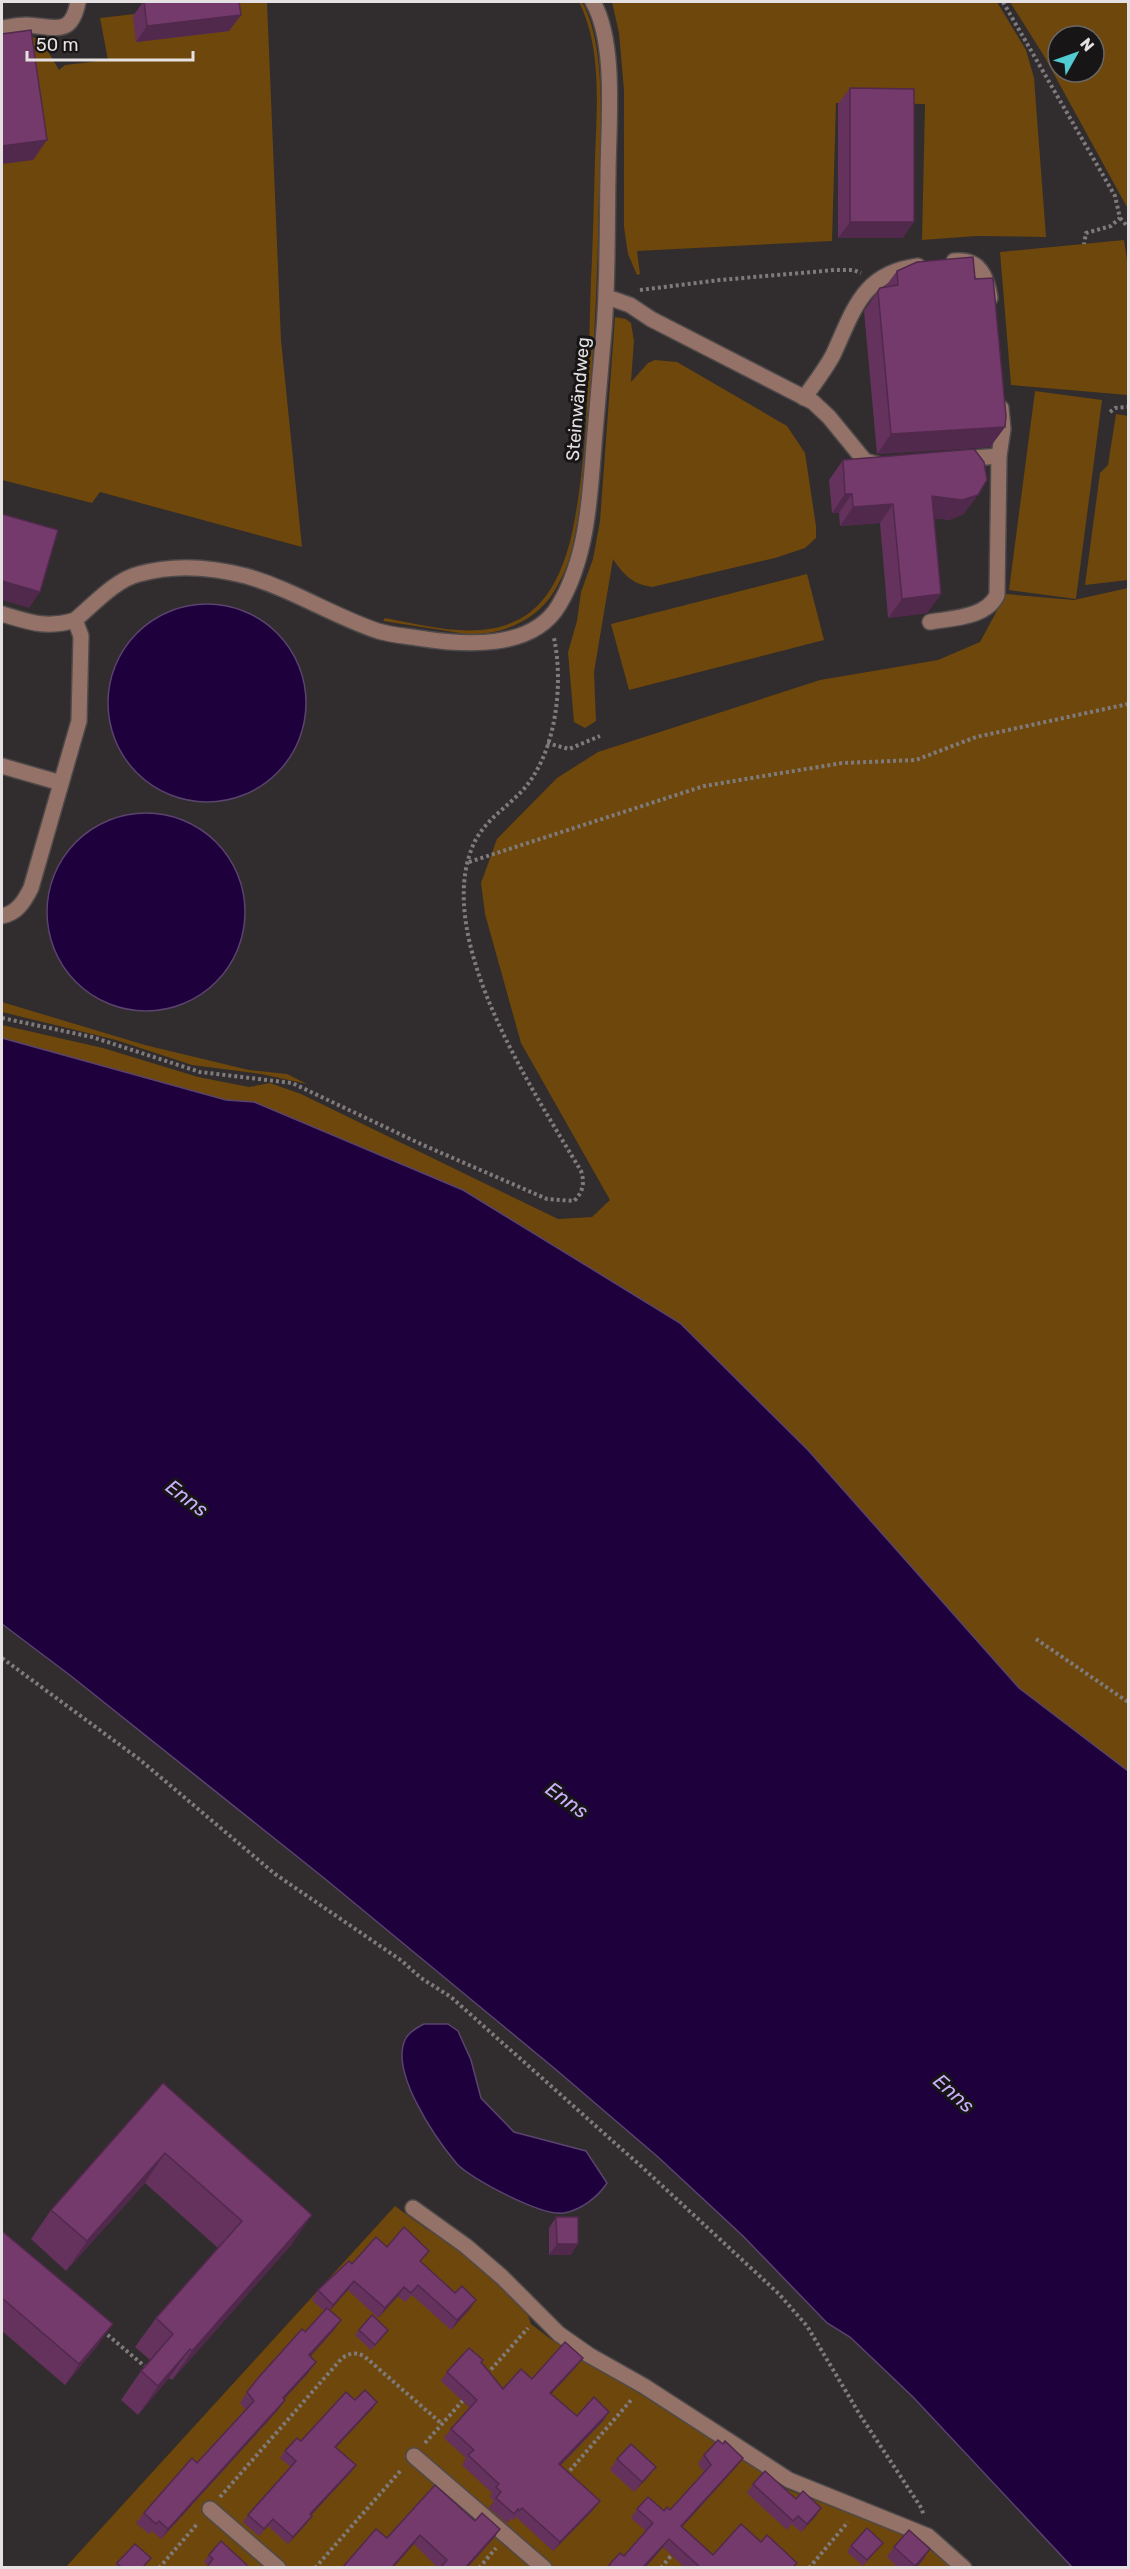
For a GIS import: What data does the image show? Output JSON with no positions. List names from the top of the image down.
{
  "streets": {
    "street": ["Steinwändweg"]
  },
  "water": ["Enns"],
  "scale_bar": "50 m",
  "north": "top right"
}
